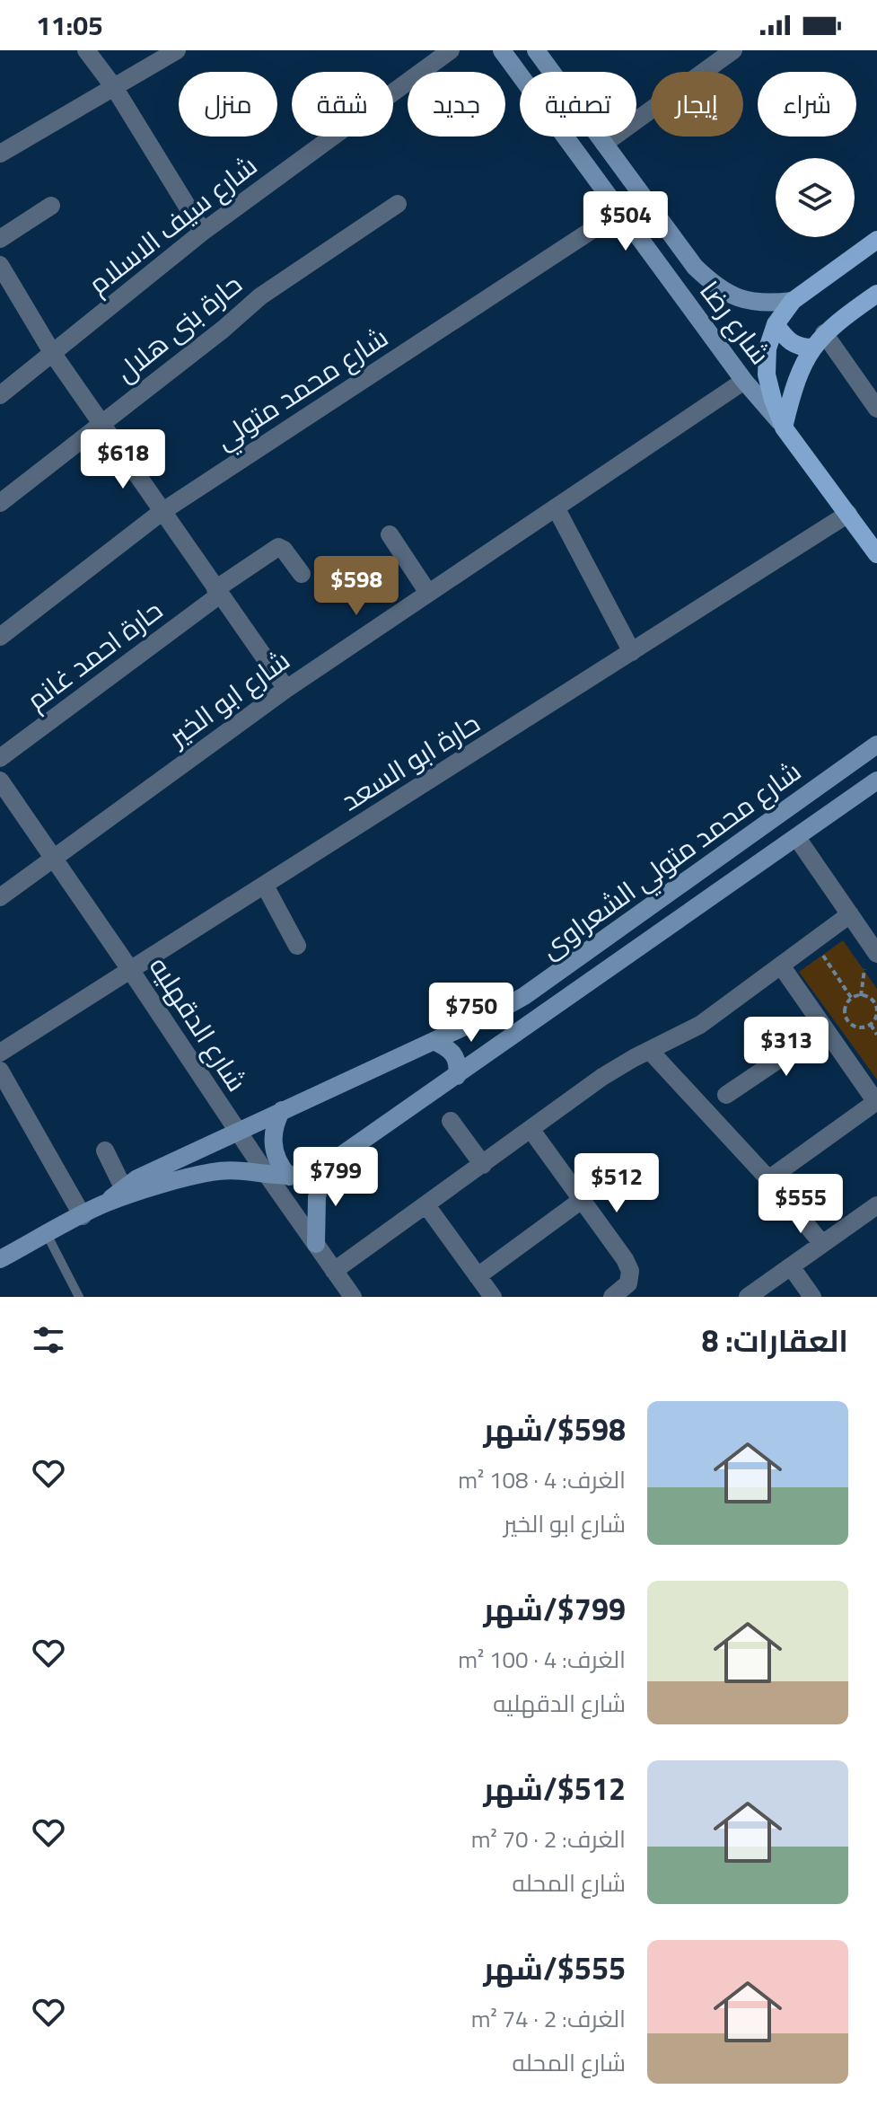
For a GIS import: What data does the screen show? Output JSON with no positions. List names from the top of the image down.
{
  "streets": {
    "main road": ["شارع رضا"],
    "street": [
      "شارع سيف الاسلام",
      "حارة بنى هلال",
      "شارع محمد متولي",
      "حارة احمد غانم",
      "شارع ابو الخير",
      "حارة ابو السعد",
      "شارع محمد متولي الشعراوى",
      "شارع الدقهليه"
    ]
  },
  "crossings": [
    ["شارع رضا", "شارع محمد متولي"],
    ["شارع رضا", "شارع ابو الخير"],
    ["شارع رضا", "حارة ابو السعد"],
    ["شارع ابو الخير", "شارع الدقهليه"],
    ["حارة ابو السعد", "شارع الدقهليه"],
    ["شارع محمد متولي الشعراوى", "شارع الدقهليه"]
  ],
  "page": {
    "status": "11:05",
    "chip": [
      "شراء",
      "إيجار",
      "تصفية",
      "جديد",
      "شقة",
      "منزل"
    ],
    "price": [
      "$504",
      "$618",
      "$598",
      "$750",
      "$313",
      "$799",
      "$512",
      "$555"
    ],
    "heading": "العقارات: 8",
    "list": [
      {
        "name": "$598/شهر",
        "note": "الغرف: 4 · 108 m² · شارع ابو الخير"
      },
      {
        "name": "$799/شهر",
        "note": "الغرف: 4 · 100 m² · شارع الدقهليه"
      },
      {
        "name": "$512/شهر",
        "note": "الغرف: 2 · 70 m² · شارع المحله"
      },
      {
        "name": "$555/شهر",
        "note": "الغرف: 2 · 74 m² · شارع المحله"
      }
    ]
  }
}
